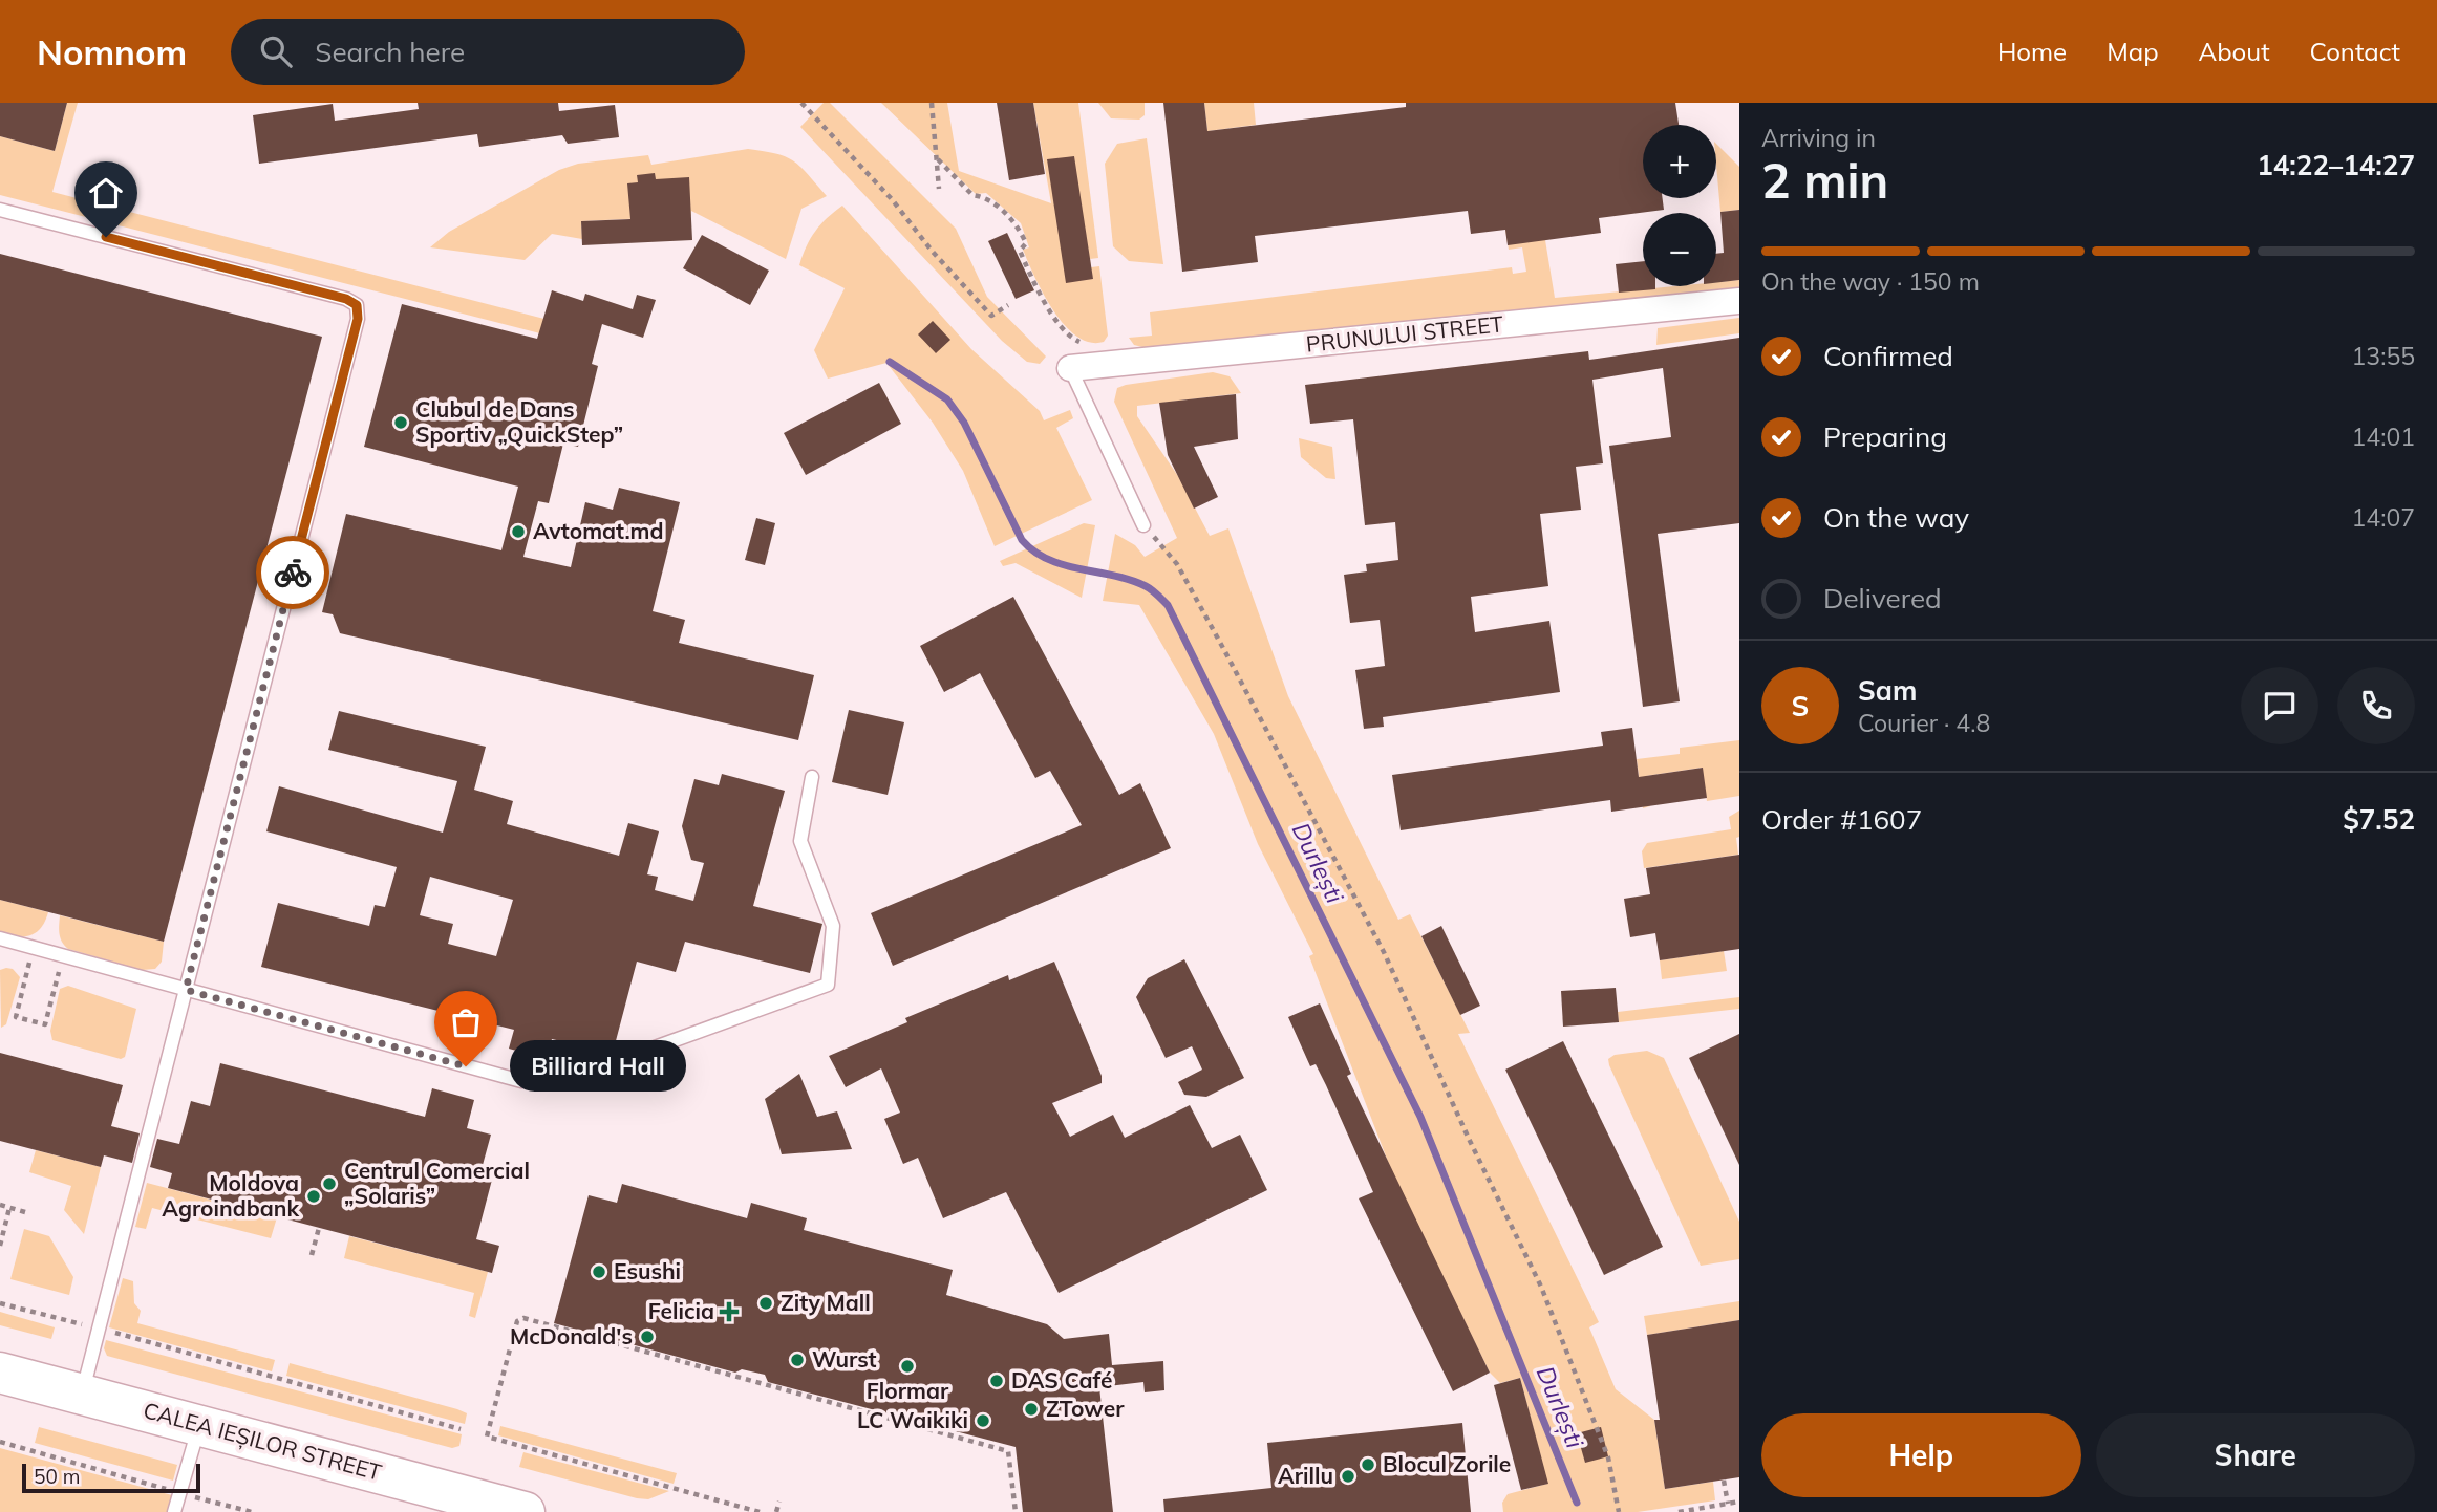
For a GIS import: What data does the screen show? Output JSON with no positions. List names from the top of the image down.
{
  "streets": {
    "main road": ["CALEA IEȘILOR STREET"],
    "street": ["PRUNULUI STREET"]
  },
  "water": ["Durlești"],
  "places": {
    "other": [
      "Clubul de Dans Sportiv „QuickStep”",
      "Avtomat.md",
      "Billiard Hall",
      "Centrul Comercial „Solaris”",
      "Moldova Agroindbank",
      "Esushi",
      "Zity Mall",
      "McDonald's",
      "Wurst",
      "Flormar",
      "DAS Café",
      "ZTower",
      "LC Waikiki",
      "Blocul Zorile",
      "Arillu"
    ],
    "health": ["Felicia"]
  },
  "scale_bar": "50 m",
  "page": {
    "header": "Nomnom",
    "search": "Search here",
    "nav": [
      "Home",
      "Map",
      "About",
      "Contact"
    ],
    "heading": ["2 min", "Arriving in", "14:22–14:27"],
    "panel": [
      "Sam",
      "Courier · 4.8",
      "Order #1607",
      "$7.52"
    ],
    "map_buttons": ["+", "−"],
    "bar": "On the way · 150 m",
    "list": [
      ["Confirmed", "13:55"],
      ["Preparing", "14:01"],
      ["On the way", "14:07"],
      "Delivered"
    ],
    "round": "S",
    "bubble": "Billiard Hall",
    "buttons": ["Help", "Share"],
    "scale": "50 m"
  }
}
